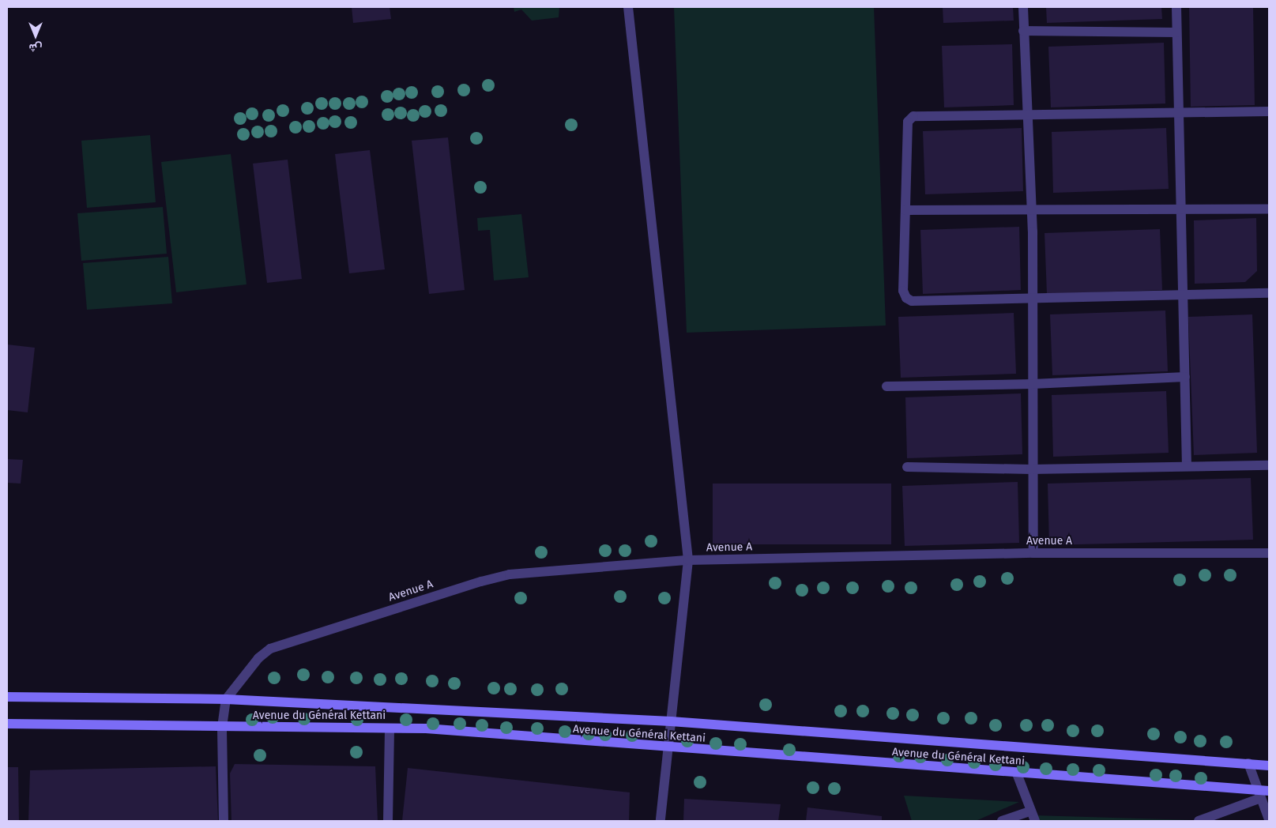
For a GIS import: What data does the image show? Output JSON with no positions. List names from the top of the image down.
{
  "streets": {
    "street": ["Avenue A", "Avenue du Général Kettani"]
  },
  "crossings": [
    ["Avenue A", "Avenue du Général Kettani"]
  ],
  "north": "bottom"
}
